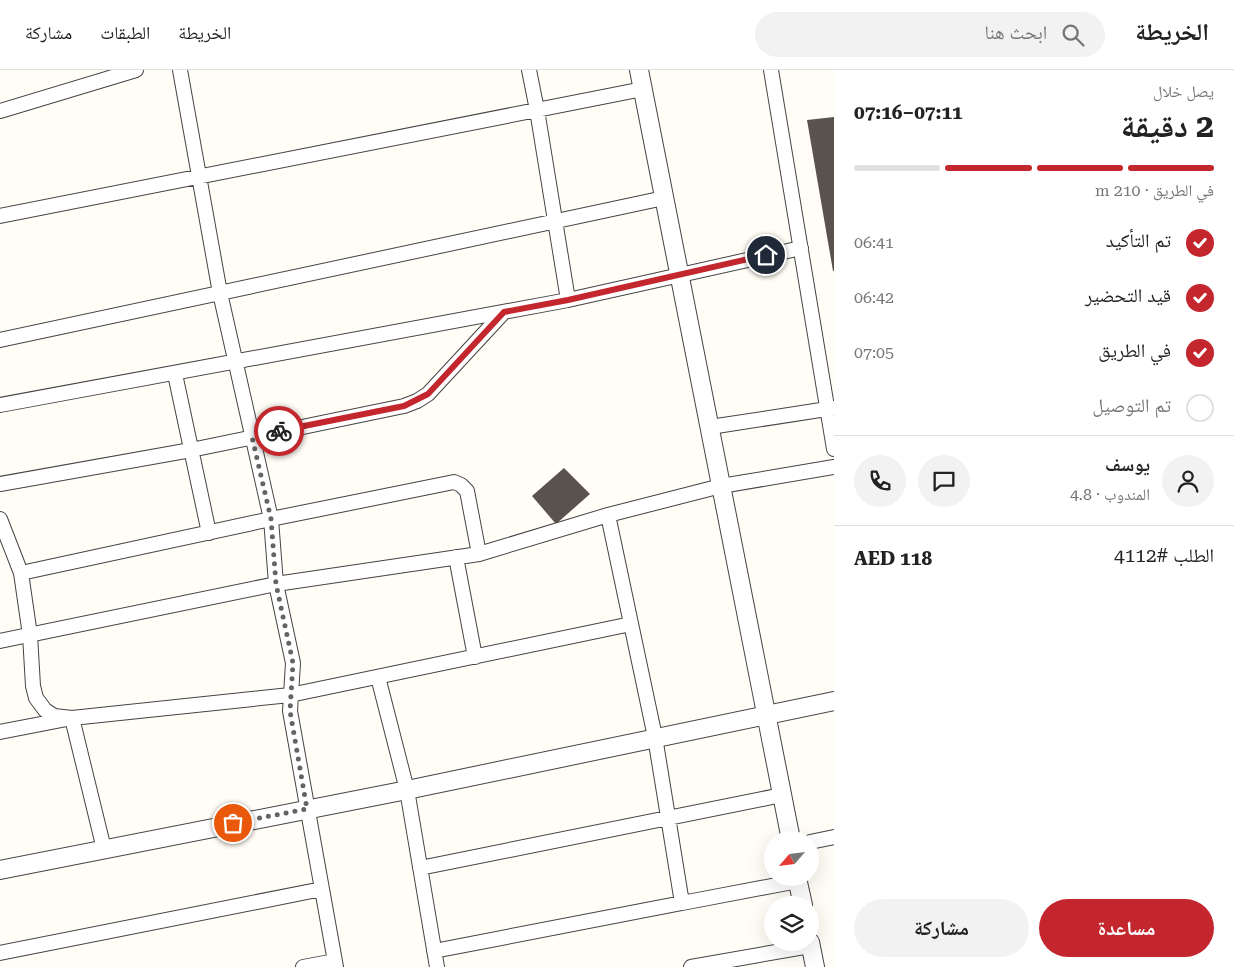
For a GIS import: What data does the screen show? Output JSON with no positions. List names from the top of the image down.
{
  "north": "bottom left",
  "page": {
    "header": "الخريطة",
    "search": "ابحث هنا",
    "nav": ["الخريطة", "الطبقات", "مشاركة"],
    "heading": ["2 دقيقة", "يصل خلال", "07:11–07:16"],
    "panel": [
      "يوسف",
      "المندوب · 4.8",
      "الطلب #4112",
      "AED 118"
    ],
    "bar": "في الطريق · 210 m",
    "list": [
      ["تم التأكيد", "06:41"],
      ["قيد التحضير", "06:42"],
      ["في الطريق", "07:05"],
      "تم التوصيل"
    ],
    "buttons": ["مساعدة", "مشاركة"]
  }
}
